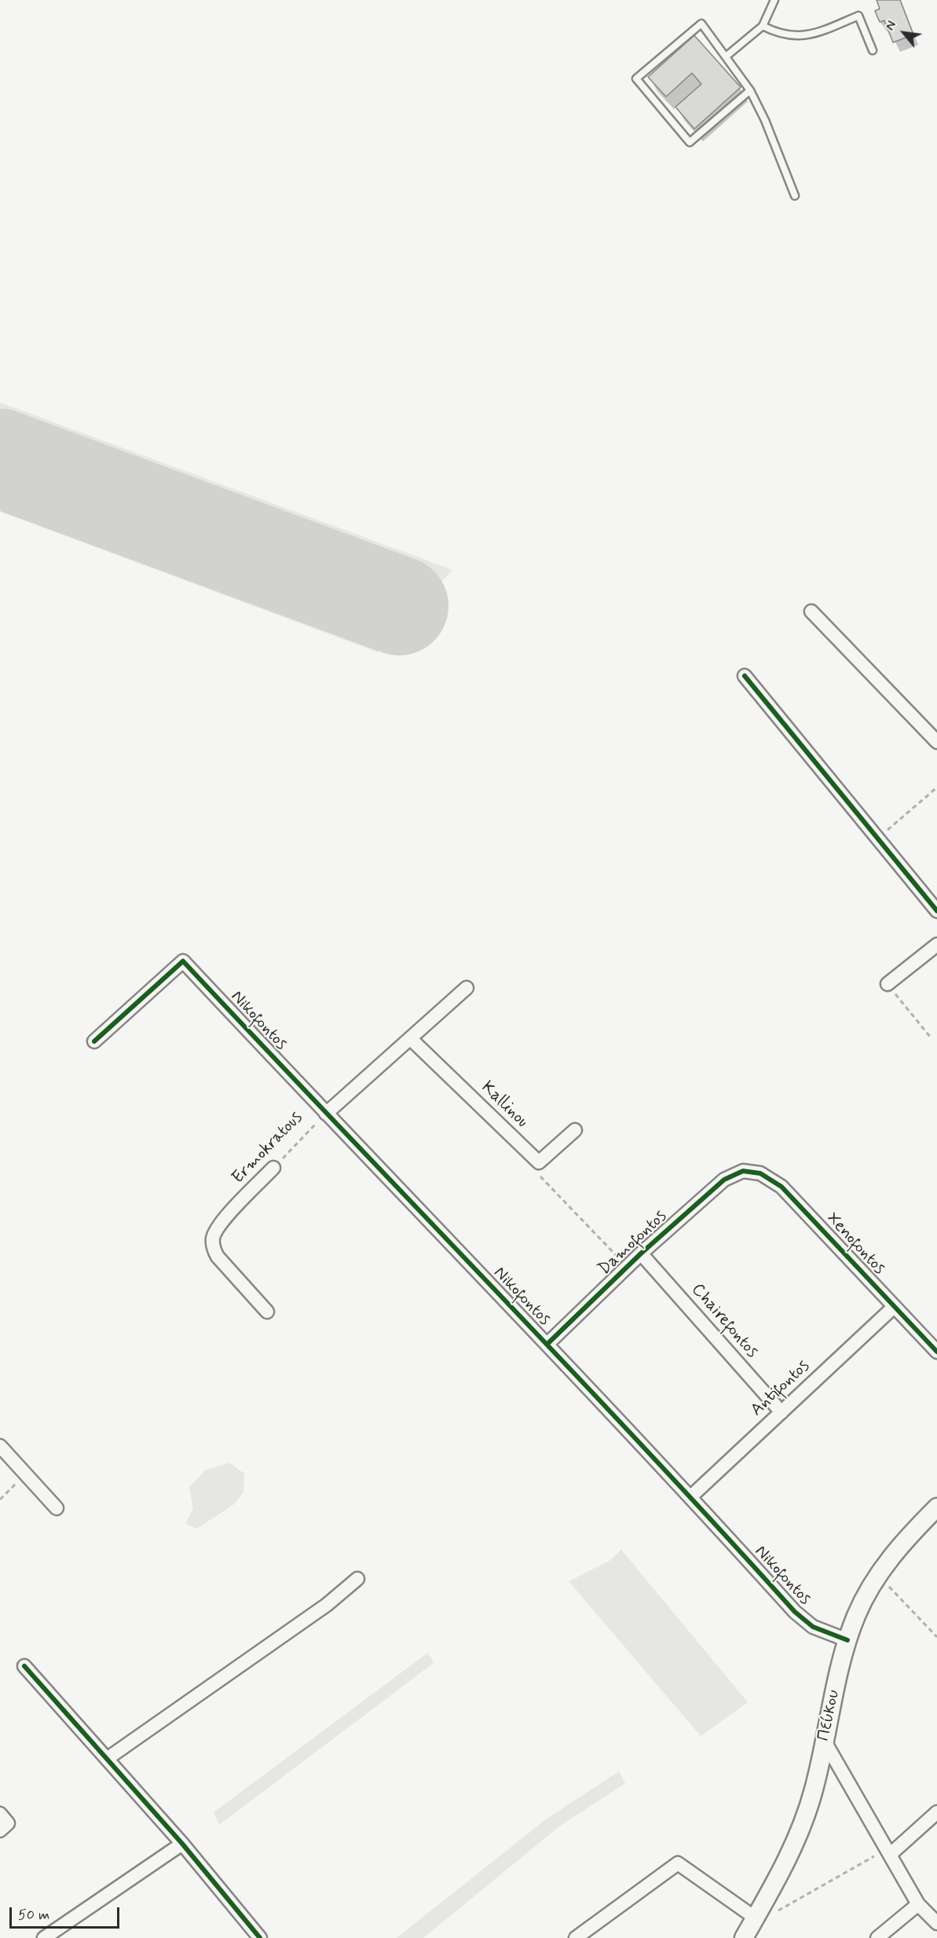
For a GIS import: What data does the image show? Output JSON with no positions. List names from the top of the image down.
{
  "streets": {
    "main road": ["Πεύκου"],
    "street": [
      "Nikofontos",
      "Kallinou",
      "Ermokratous",
      "Damofontos",
      "Xenofontos",
      "Chairefontos",
      "Antifontos"
    ]
  },
  "crossings": [
    ["Nikofontos", "Ermokratous"],
    ["Nikofontos", "Damofontos"],
    ["Nikofontos", "Antifontos"],
    ["Nikofontos", "Πεύκου"],
    ["Kallinou", "Ermokratous"],
    ["Damofontos", "Xenofontos"],
    ["Damofontos", "Chairefontos"],
    ["Xenofontos", "Antifontos"],
    ["Chairefontos", "Antifontos"]
  ],
  "scale_bar": "50 m",
  "north": "top left"
}
